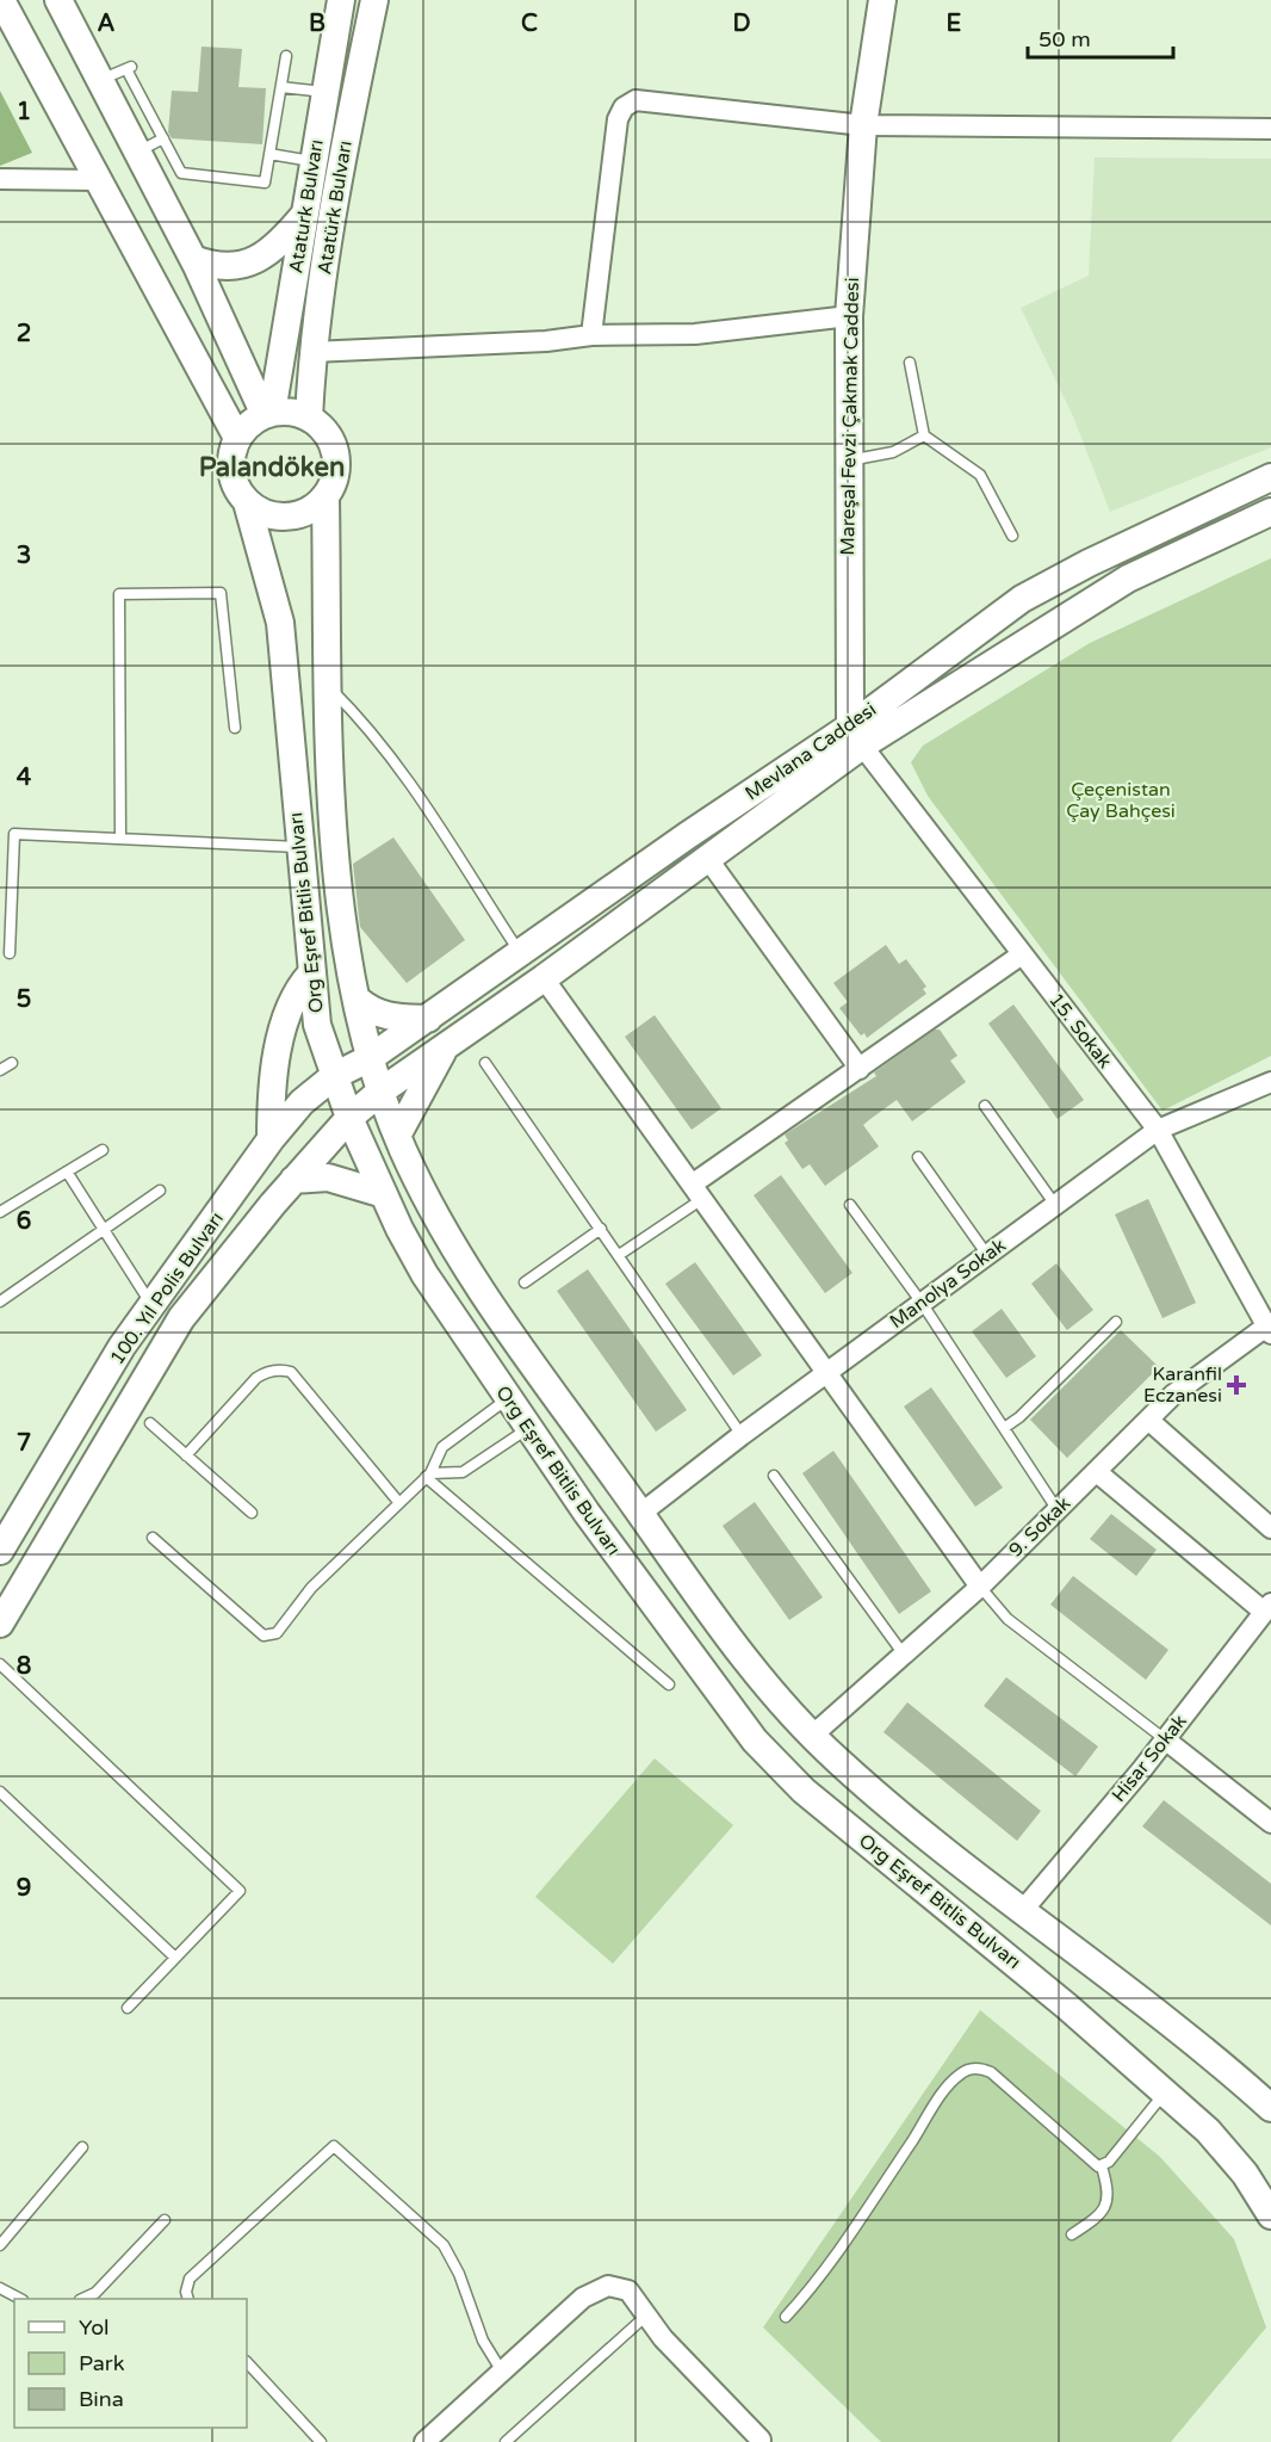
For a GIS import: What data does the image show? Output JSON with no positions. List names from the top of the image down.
{
  "streets": {
    "main road": [
      "Ataturk Bulvarı",
      "Atatürk Bulvarı",
      "Mareşal Fevzi Çakmak Caddesi",
      "Mevlana Caddesi",
      "Org Eşref Bitlis Bulvarı",
      "100. Yıl Polis Bulvarı"
    ],
    "street": [
      "15. Sokak",
      "Manolya Sokak",
      "9. Sokak",
      "Hisar Sokak"
    ]
  },
  "crossings": [
    ["Ataturk Bulvarı", "Atatürk Bulvarı"],
    ["Ataturk Bulvarı", "Org Eşref Bitlis Bulvarı"],
    ["Atatürk Bulvarı", "Org Eşref Bitlis Bulvarı"],
    ["Mareşal Fevzi Çakmak Caddesi", "Mevlana Caddesi"],
    ["Mareşal Fevzi Çakmak Caddesi", "15. Sokak"],
    ["Mevlana Caddesi", "Org Eşref Bitlis Bulvarı"],
    ["Mevlana Caddesi", "15. Sokak"],
    ["Mevlana Caddesi", "100. Yıl Polis Bulvarı"],
    ["Org Eşref Bitlis Bulvarı", "100. Yıl Polis Bulvarı"],
    ["15. Sokak", "Manolya Sokak"],
    ["15. Sokak", "9. Sokak"]
  ],
  "districts": ["Palandöken"],
  "parks": ["Çeçenistan Çay Bahçesi"],
  "places": {
    "health": ["Karanfil Eczanesi"]
  },
  "legend": ["Yol", "Park", "Bina"],
  "scale_bar": "50 m",
  "grid": {
    "columns": [
      "A",
      "B",
      "C",
      "D",
      "E"
    ],
    "rows": [
      "1",
      "2",
      "3",
      "4",
      "5",
      "6",
      "7",
      "8",
      "9"
    ]
  }
}
